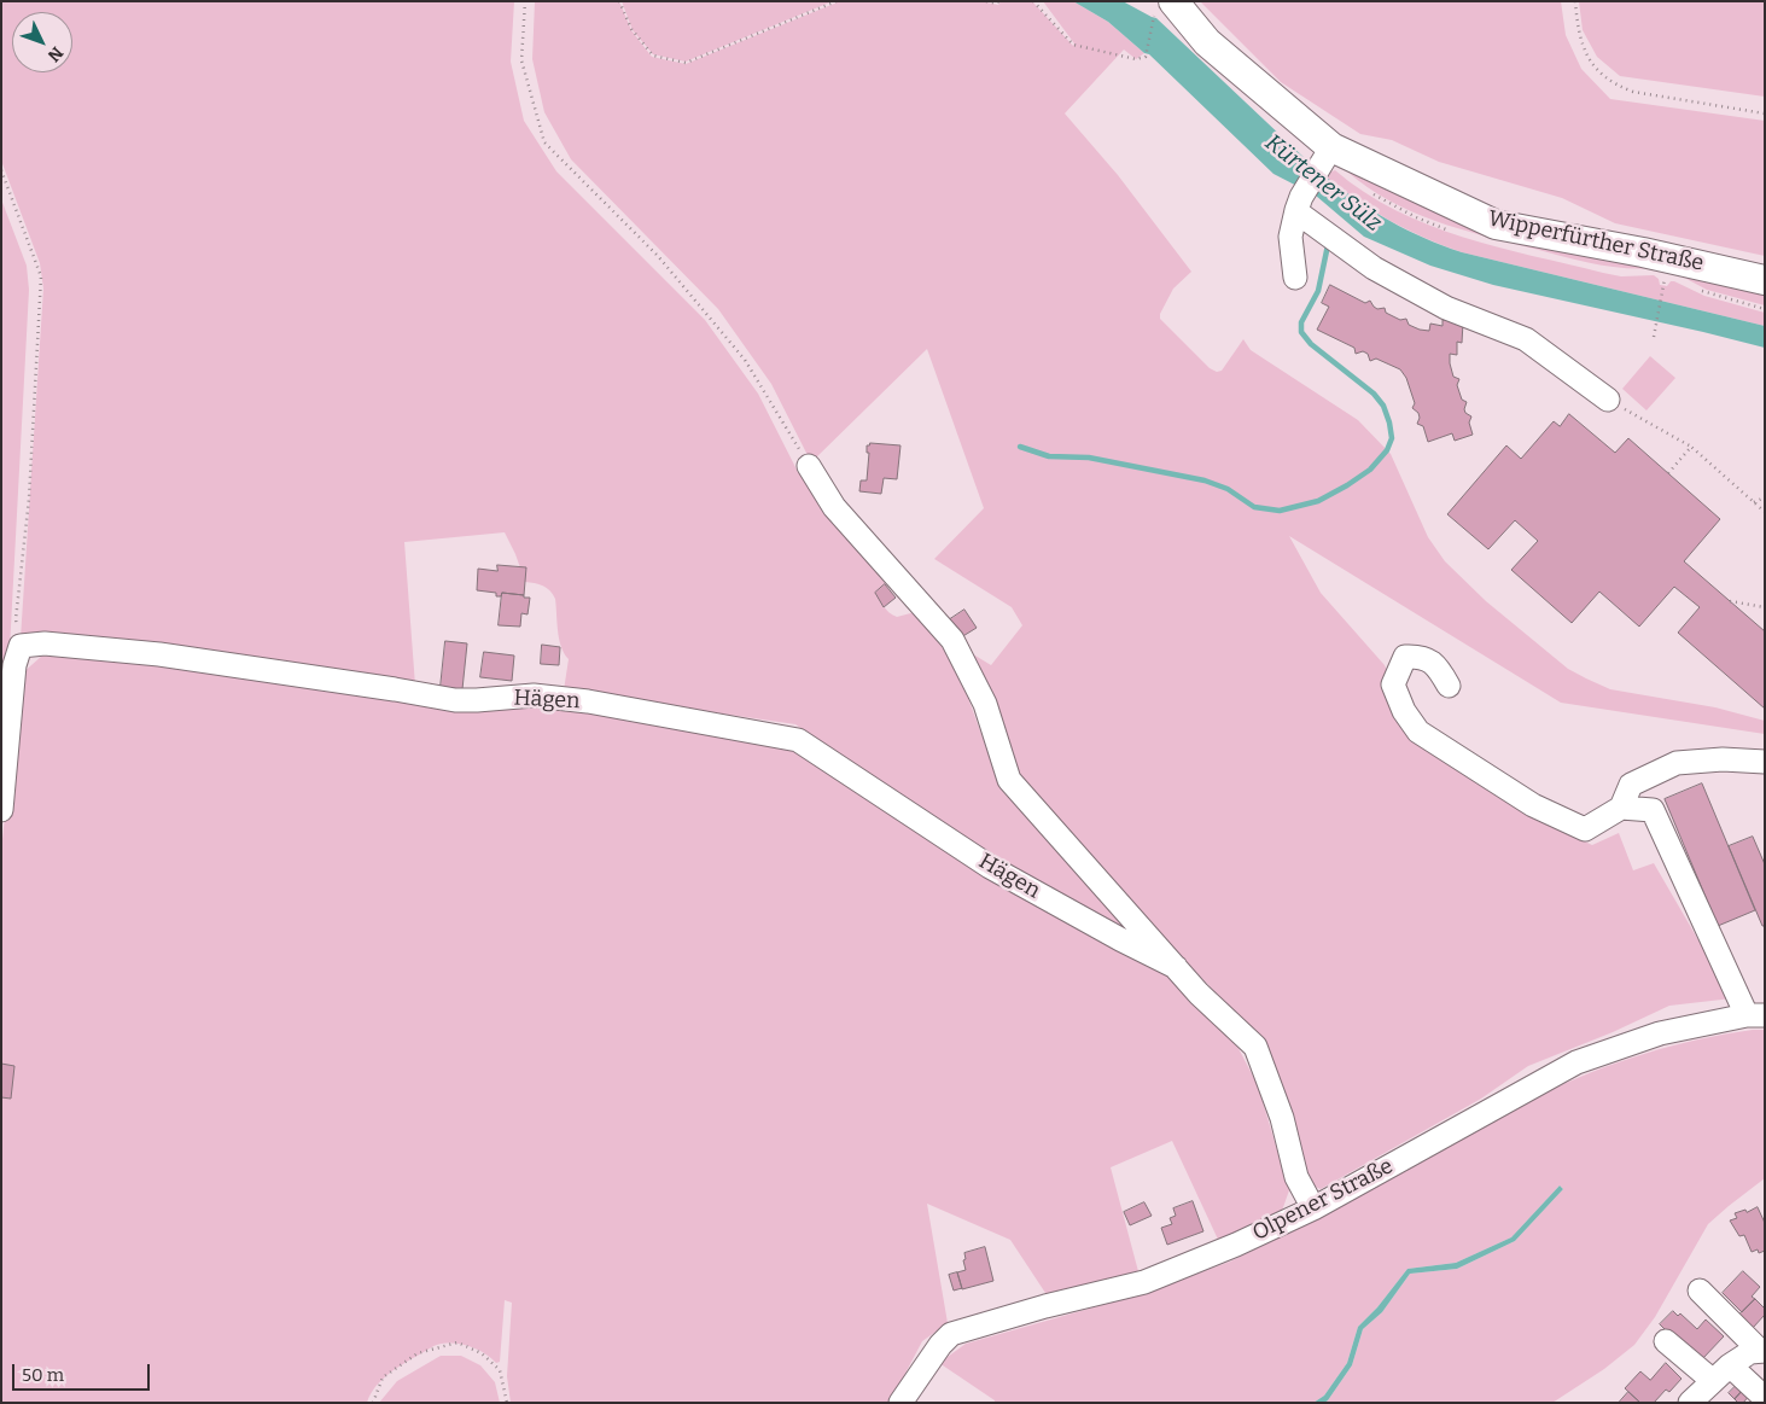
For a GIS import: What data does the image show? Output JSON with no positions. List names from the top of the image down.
{
  "streets": {
    "main road": ["Wipperfürther Straße"],
    "street": ["Hägen", "Olpener Straße"]
  },
  "crossings": [
    ["Hägen", "Olpener Straße"]
  ],
  "water": ["Kürtener Sülz"],
  "scale_bar": "50 m",
  "north": "bottom right"
}
